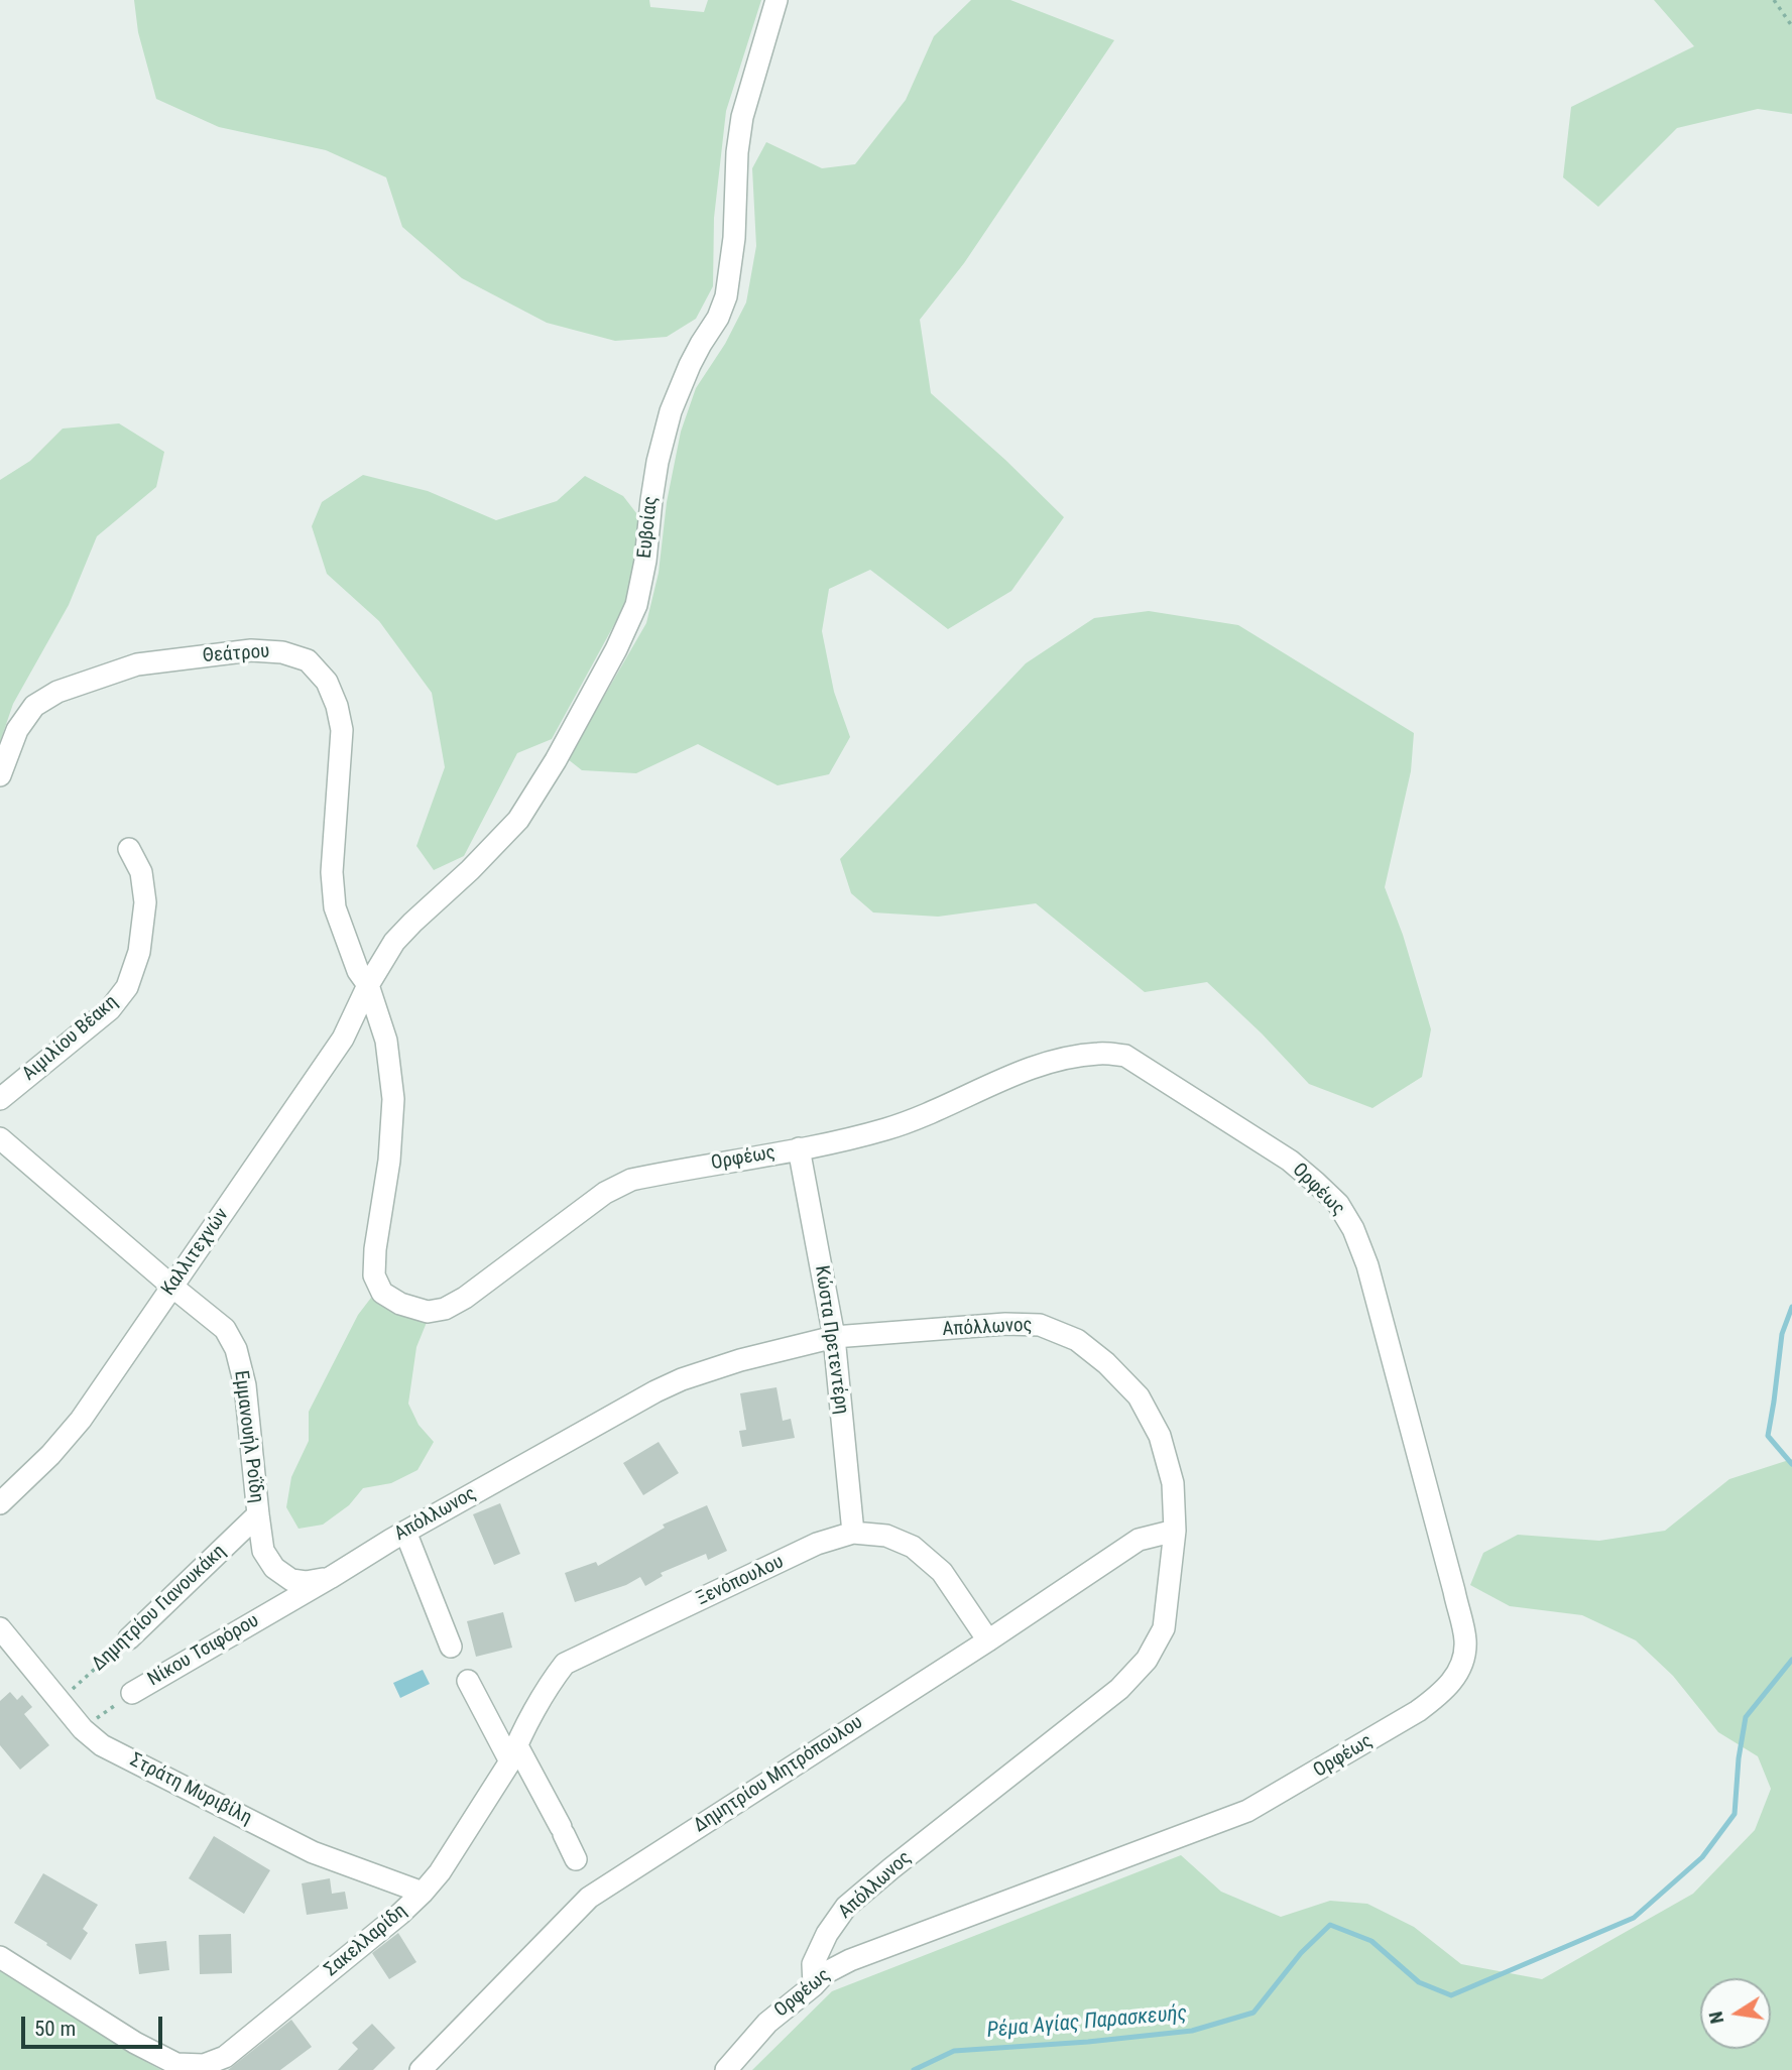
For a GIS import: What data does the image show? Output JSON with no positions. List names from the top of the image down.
{
  "streets": {
    "street": [
      "Ευβοίας",
      "Θεάτρου",
      "Αιμιλίου Βέακη",
      "Ορφέως",
      "Καλλιτεχνών",
      "Απόλλωνος",
      "Κώστα Πρετεντέρη",
      "Εμμανουήλ Ροΐδη",
      "Ξενόπουλου",
      "Δημητρίου Γιανουκάκη",
      "Νίκου Τσιφόρου",
      "Δημητρίου Μητρόπουλου",
      "Στράτη Μυριβίλη",
      "Σακελλαρίδη"
    ]
  },
  "crossings": [
    ["Ευβοίας", "Θεάτρου"],
    ["Ευβοίας", "Ορφέως"],
    ["Ευβοίας", "Καλλιτεχνών"],
    ["Θεάτρου", "Ορφέως"],
    ["Θεάτρου", "Καλλιτεχνών"],
    ["Ορφέως", "Καλλιτεχνών"],
    ["Ορφέως", "Απόλλωνος"],
    ["Ορφέως", "Κώστα Πρετεντέρη"],
    ["Καλλιτεχνών", "Εμμανουήλ Ροΐδη"],
    ["Απόλλωνος", "Κώστα Πρετεντέρη"],
    ["Απόλλωνος", "Εμμανουήλ Ροΐδη"],
    ["Απόλλωνος", "Νίκου Τσιφόρου"],
    ["Απόλλωνος", "Δημητρίου Μητρόπουλου"],
    ["Κώστα Πρετεντέρη", "Ξενόπουλου"],
    ["Εμμανουήλ Ροΐδη", "Δημητρίου Γιανουκάκη"],
    ["Εμμανουήλ Ροΐδη", "Νίκου Τσιφόρου"],
    ["Ξενόπουλου", "Δημητρίου Μητρόπουλου"],
    ["Ξενόπουλου", "Σακελλαρίδη"],
    ["Δημητρίου Γιανουκάκη", "Στράτη Μυριβίλη"],
    ["Νίκου Τσιφόρου", "Στράτη Μυριβίλη"],
    ["Στράτη Μυριβίλη", "Σακελλαρίδη"]
  ],
  "water": ["Ρέμα Αγίας Παρασκευής"],
  "scale_bar": "50 m",
  "north": "left"
}
